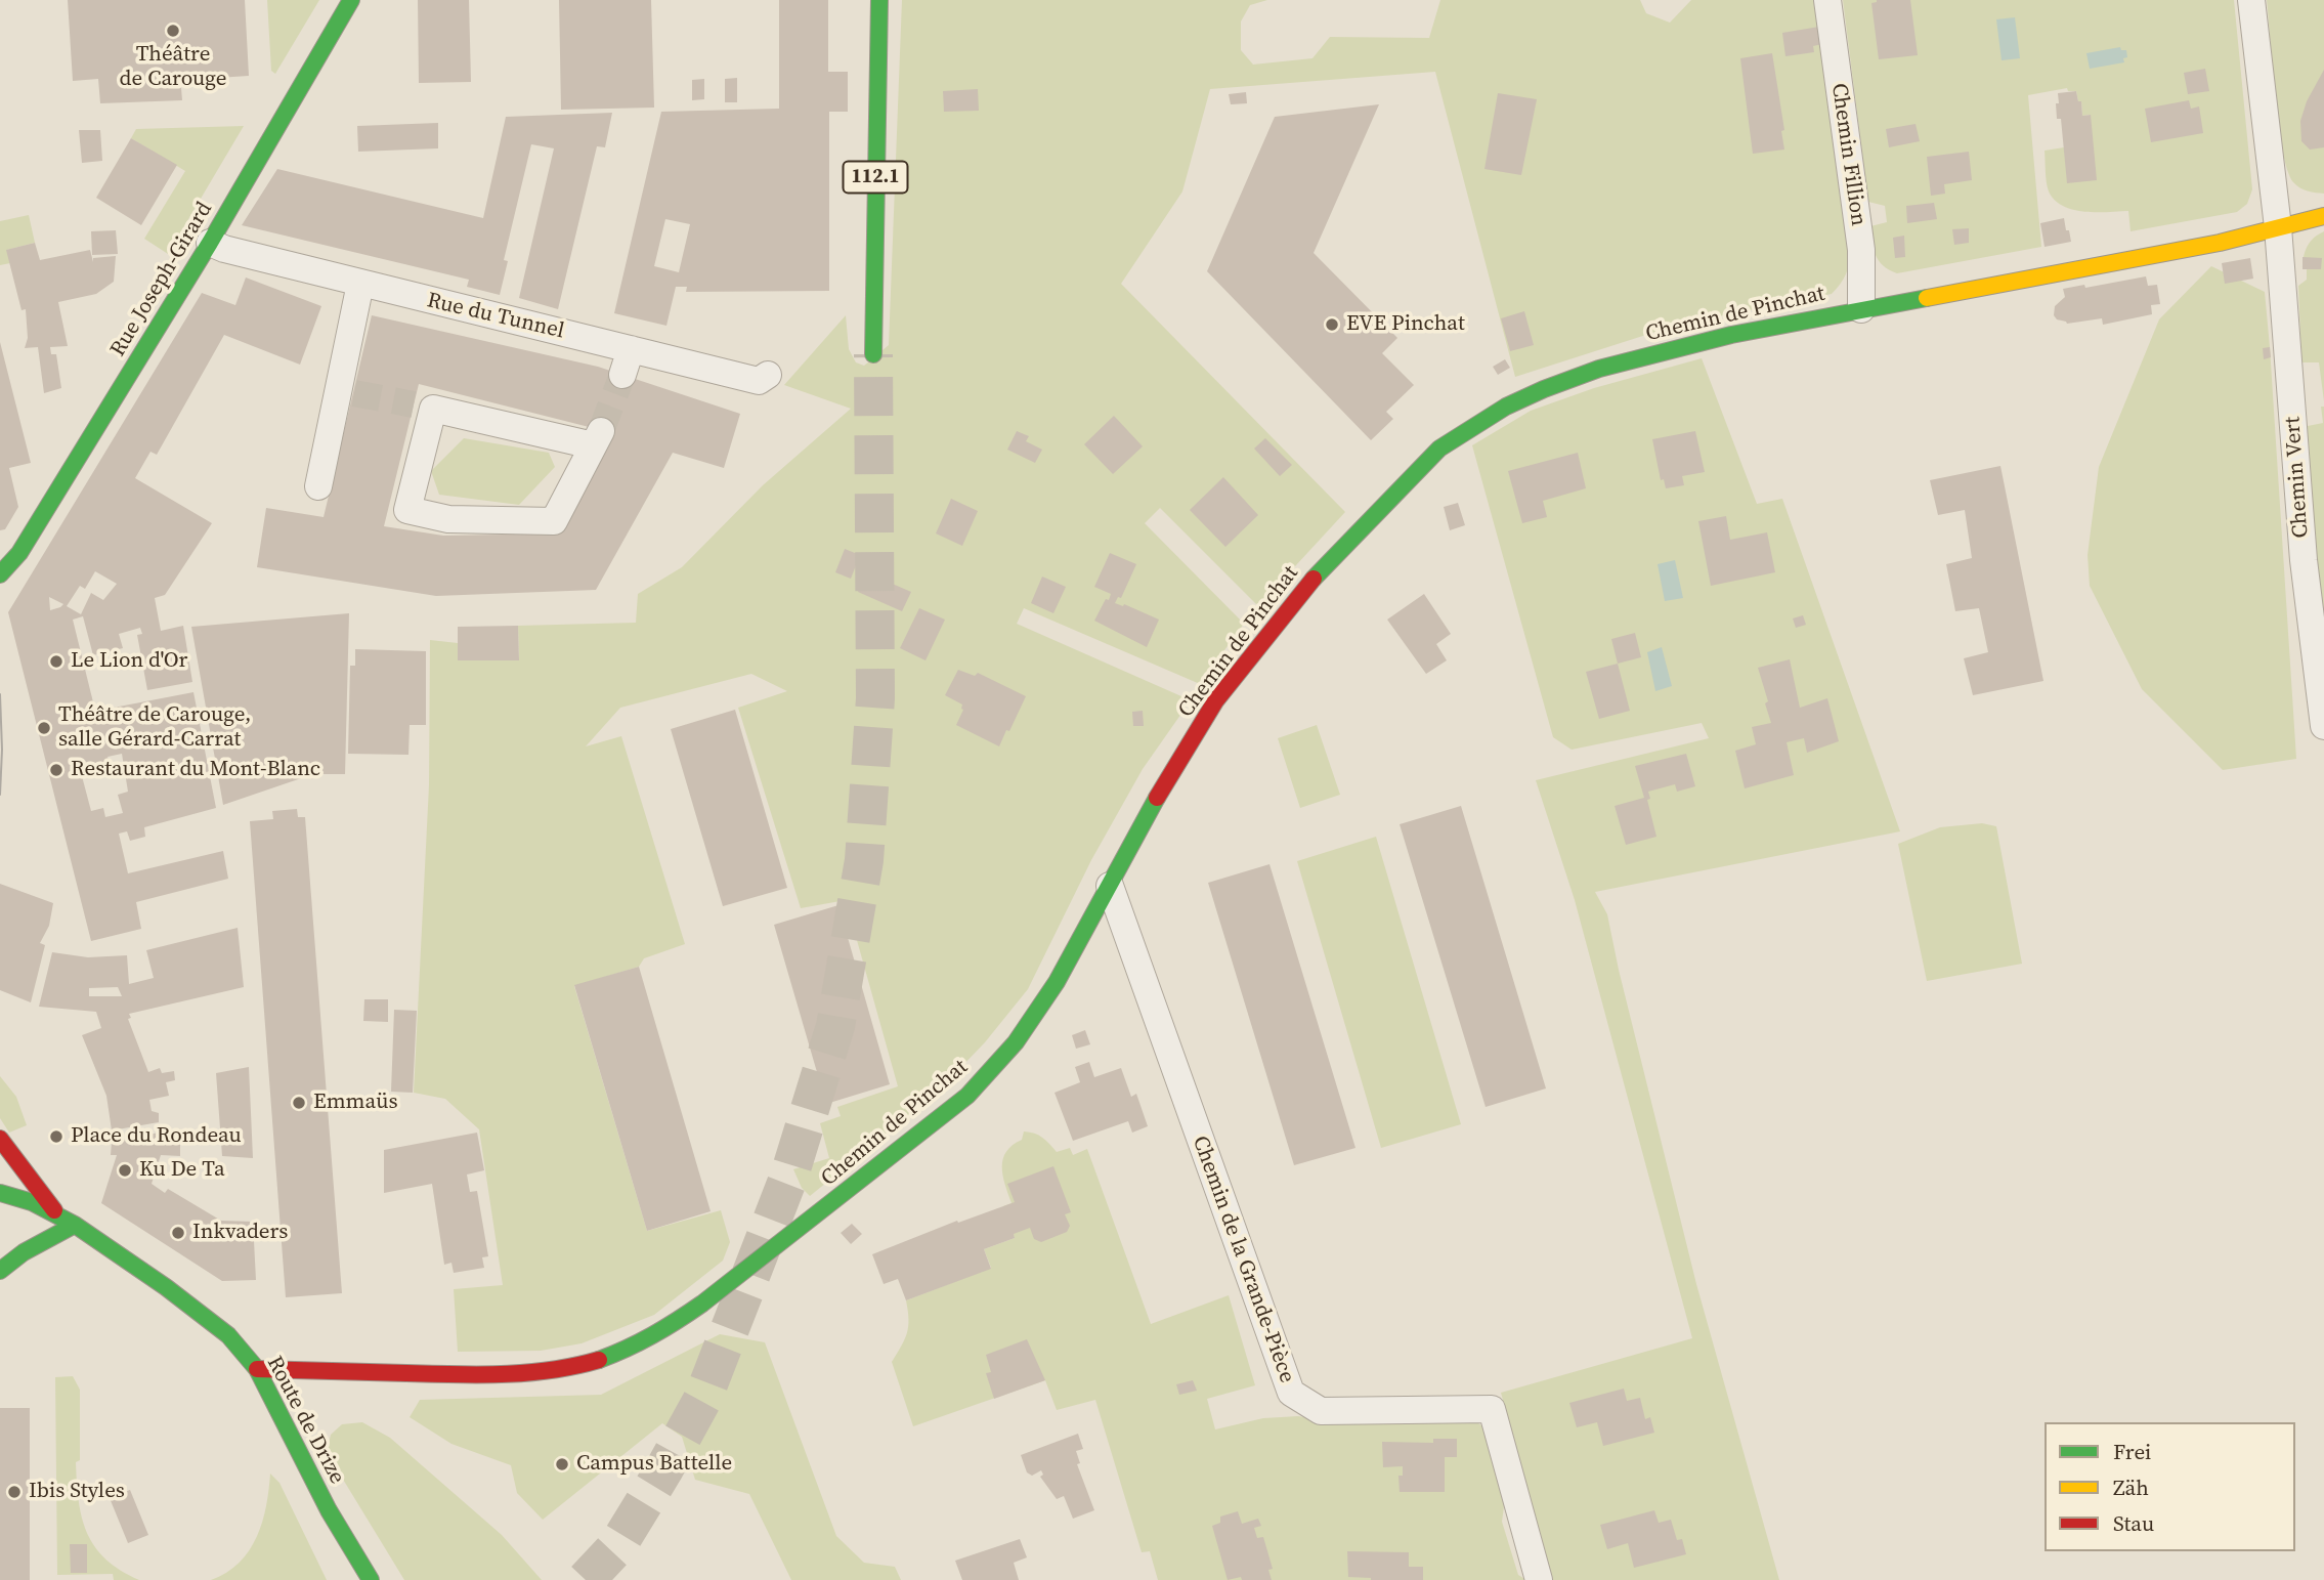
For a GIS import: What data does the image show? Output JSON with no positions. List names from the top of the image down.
{
  "streets": {
    "street": [
      "Chemin Fillion",
      "112.1",
      "Rue Joseph-Girard",
      "Chemin de Pinchat",
      "Rue du Tunnel",
      "Chemin Vert",
      "Chemin de la Grande-Pièce",
      "Route de Drize"
    ]
  },
  "crossings": [
    ["Chemin Fillion", "Chemin de Pinchat"],
    ["Rue Joseph-Girard", "Rue du Tunnel"],
    ["Chemin de Pinchat", "Chemin Vert"],
    ["Chemin de Pinchat", "Chemin de la Grande-Pièce"],
    ["Chemin de Pinchat", "Route de Drize"]
  ],
  "places": [
    "Théâtre de Carouge",
    "EVE Pinchat",
    "Le Lion d'Or",
    "Théâtre de Carouge, salle Gérard-Carrat",
    "Restaurant du Mont-Blanc",
    "Emmaüs",
    "Place du Rondeau",
    "Ku De Ta",
    "Inkvaders",
    "Campus Battelle",
    "Ibis Styles"
  ],
  "legend": ["Frei", "Zäh", "Stau"]
}
